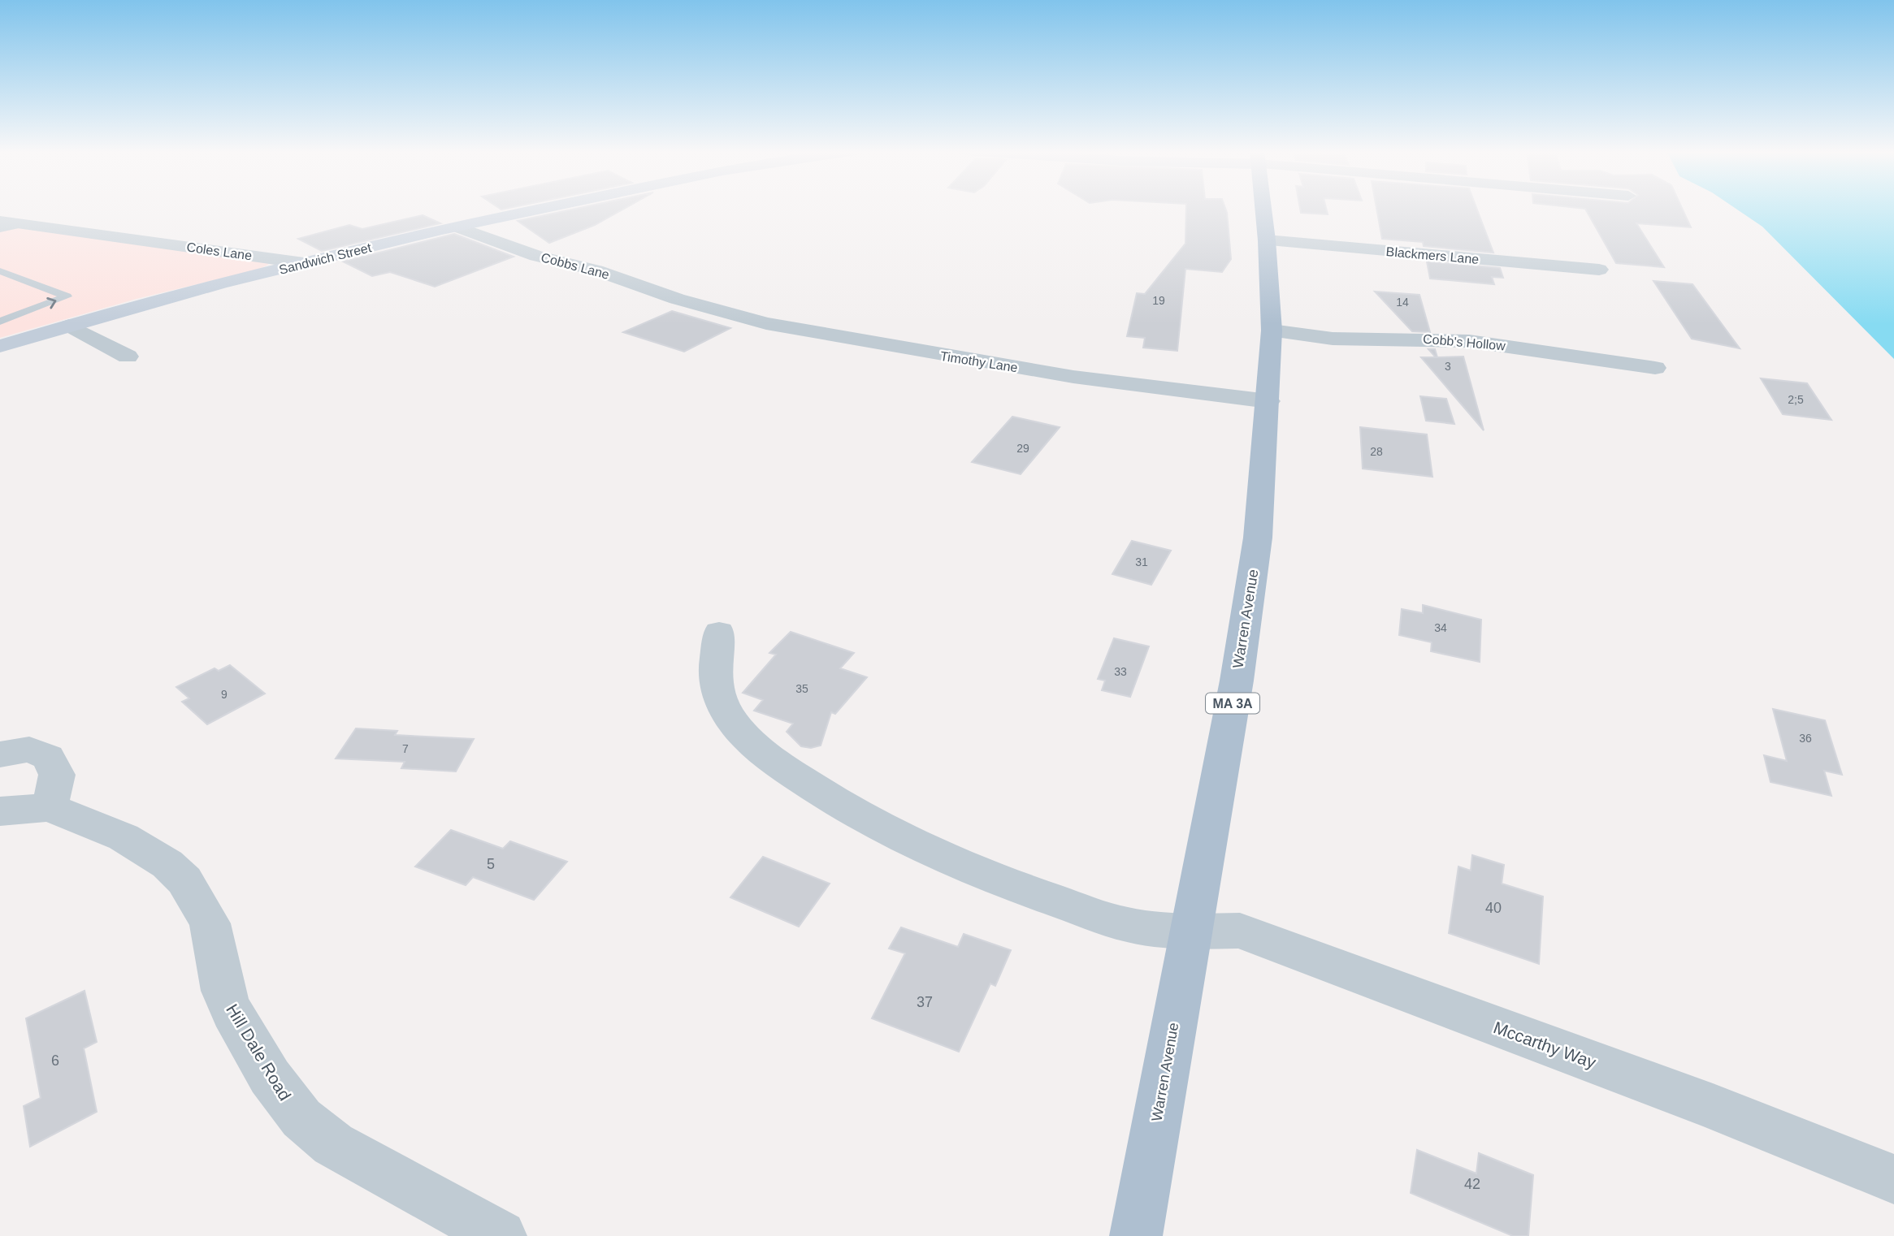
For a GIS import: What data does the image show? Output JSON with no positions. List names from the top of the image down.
{
  "streets": {
    "main road": ["Warren Avenue", "MA 3A"],
    "street": [
      "Coles Lane",
      "Blackmers Lane",
      "Sandwich Street",
      "Cobbs Lane",
      "Cobb's Hollow",
      "Timothy Lane",
      "Mccarthy Way",
      "Hill Dale Road"
    ]
  },
  "crossings": [
    ["Coles Lane", "Sandwich Street"],
    ["Blackmers Lane", "Warren Avenue"],
    ["Sandwich Street", "Cobbs Lane"],
    ["Cobbs Lane", "Timothy Lane"],
    ["Cobb's Hollow", "Warren Avenue"],
    ["Timothy Lane", "Warren Avenue"],
    ["Warren Avenue", "Mccarthy Way"]
  ],
  "house_numbers": [
    "19",
    "14",
    "3",
    "2;5",
    "29",
    "28",
    "31",
    "34",
    "33",
    "35",
    "9",
    "36",
    "7",
    "5",
    "40",
    "37",
    "6",
    "42"
  ]
}
